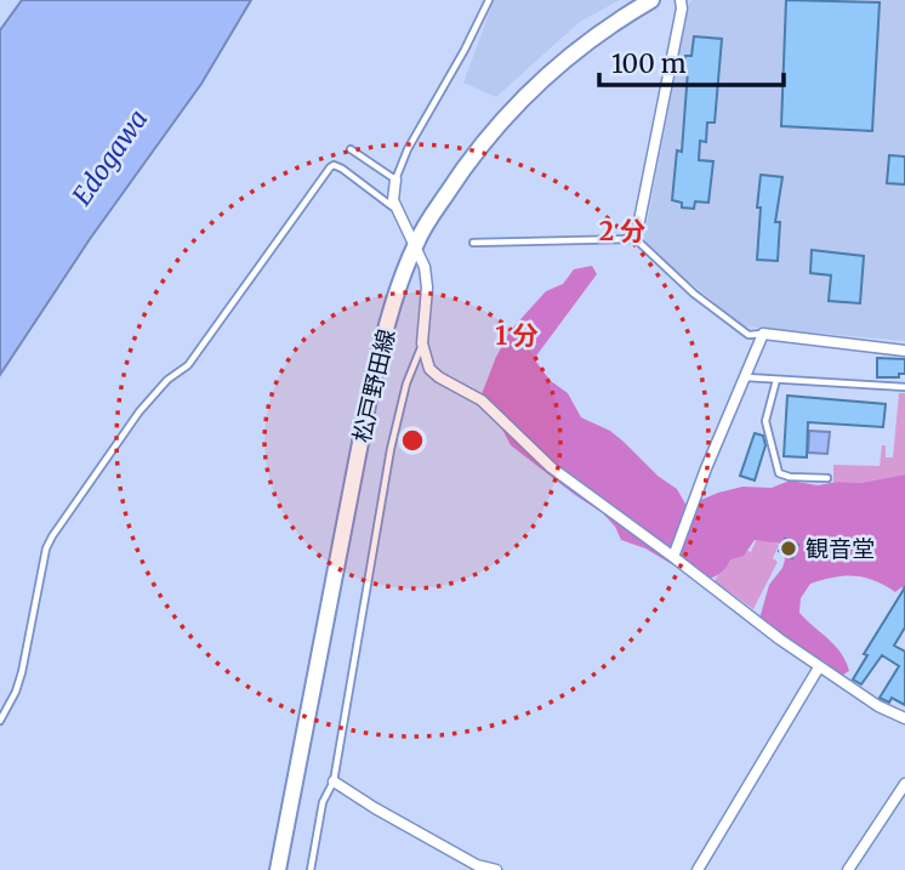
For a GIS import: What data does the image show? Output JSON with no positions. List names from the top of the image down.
{
  "streets": {
    "main road": ["松戸野田線"]
  },
  "water": ["Edogawa"],
  "places": ["観音堂"],
  "scale_bar": "100 m",
  "rings": ["2 分", "1 分"]
}
